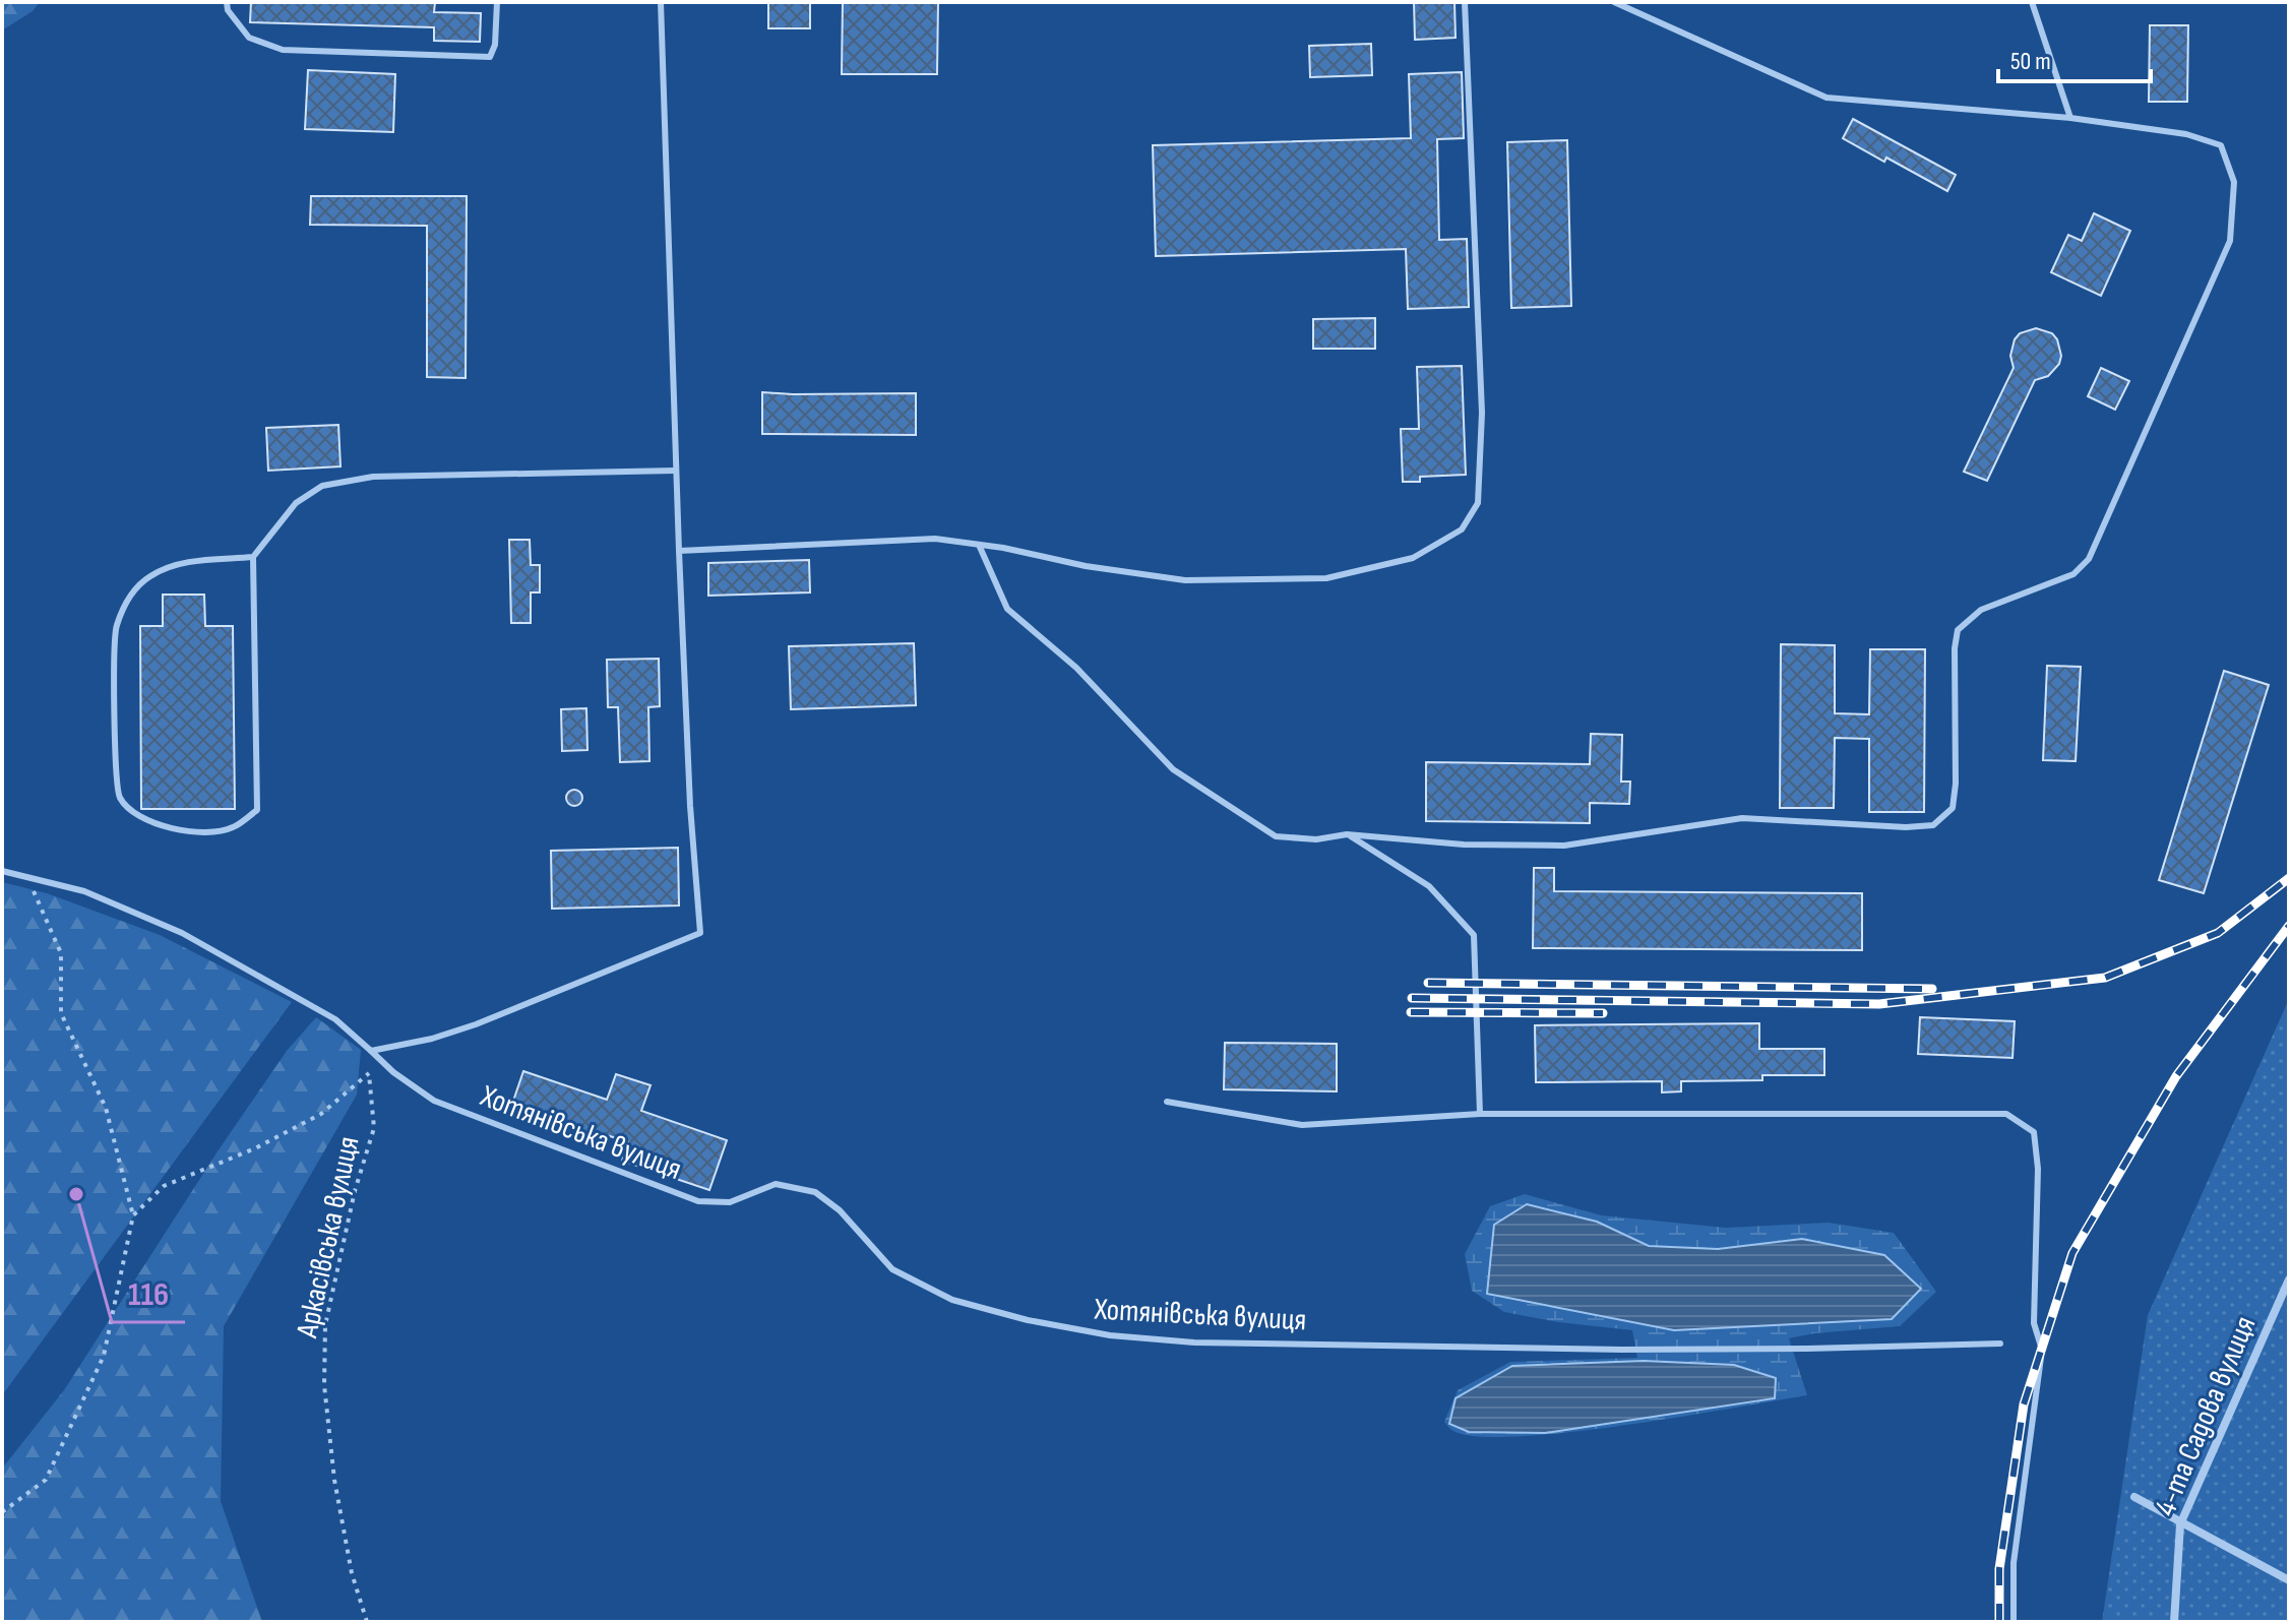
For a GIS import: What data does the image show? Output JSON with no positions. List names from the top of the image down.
{
  "streets": {
    "street": ["4-та Садова вулиця"],
    "lane": ["Хотянівська вулиця"],
    "path": ["Аркасівська вулиця"]
  },
  "crossings": [
    ["Хотянівська вулиця", "Аркасівська вулиця"]
  ],
  "places": ["116"],
  "scale_bar": "50 m"
}
